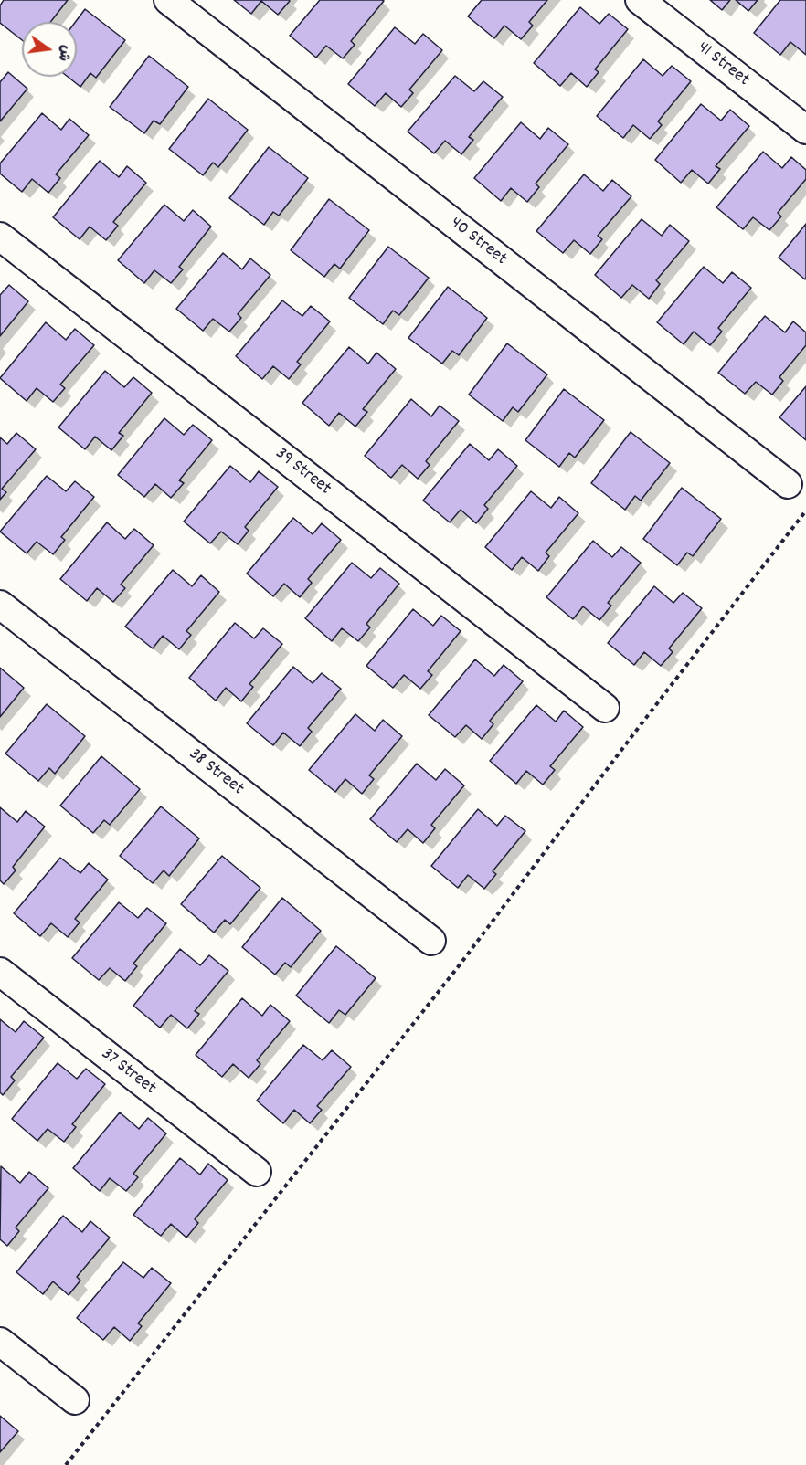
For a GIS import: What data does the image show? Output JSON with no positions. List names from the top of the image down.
{
  "streets": {
    "street": [
      "41 Street",
      "40 Street",
      "39 Street",
      "38 Street",
      "37 Street"
    ]
  },
  "north": "right"
}
